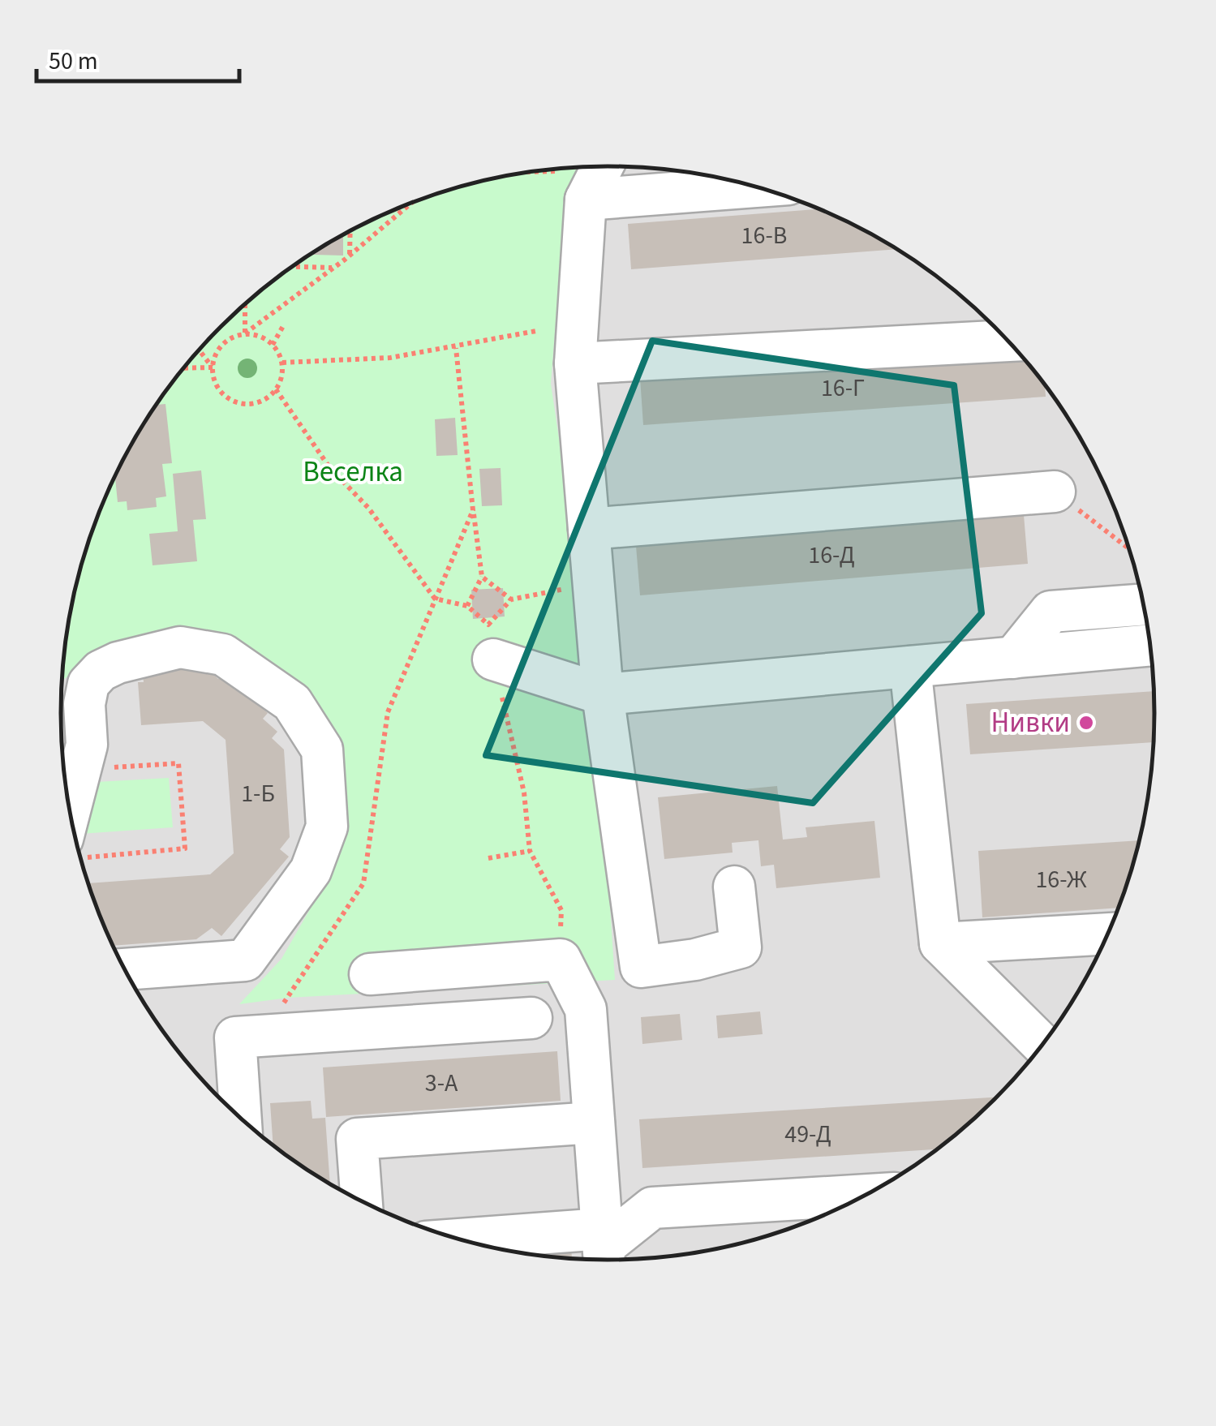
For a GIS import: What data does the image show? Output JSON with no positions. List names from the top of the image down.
{
  "parks": ["Веселка"],
  "places": ["Нивки"],
  "house_numbers": [
    "16-В",
    "16-Г",
    "16-Д",
    "1-Б",
    "16-Ж",
    "3-А",
    "49-Д"
  ],
  "scale_bar": "50 m"
}
